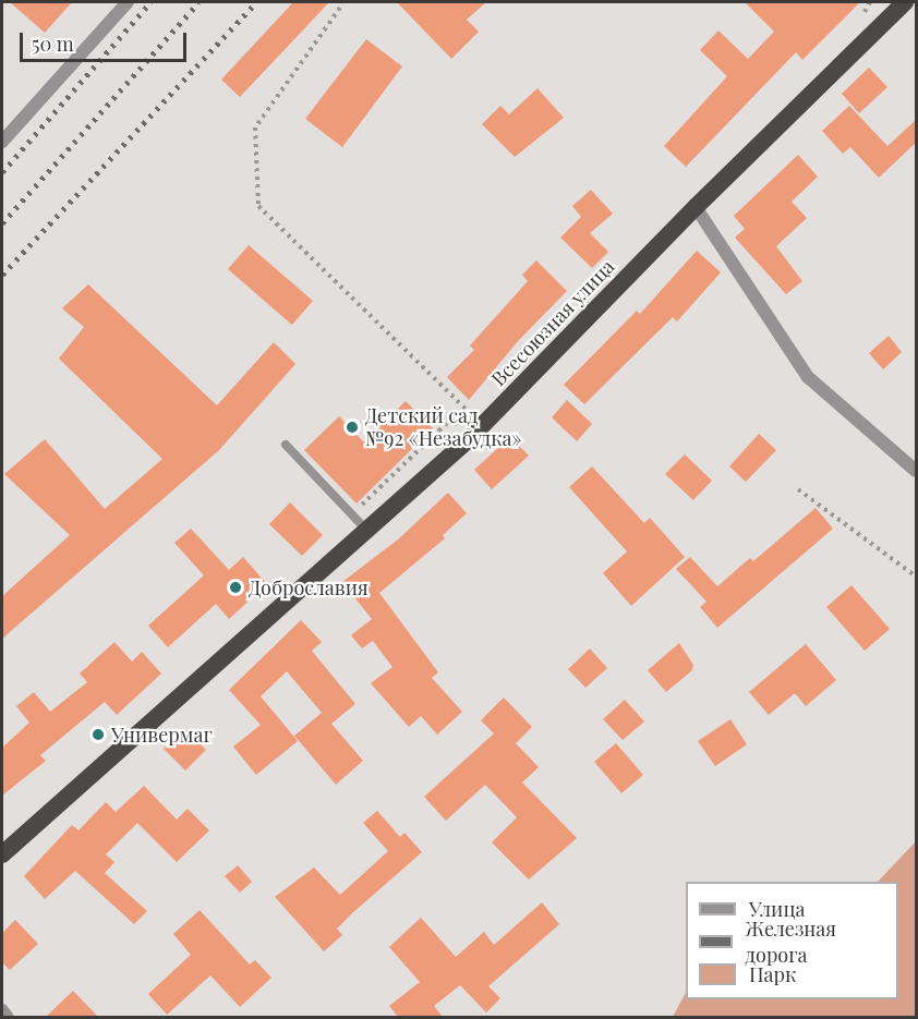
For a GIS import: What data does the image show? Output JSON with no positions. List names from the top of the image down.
{
  "streets": {
    "highway": ["Всесоюзная улица"]
  },
  "places": ["Детский сад №92 «Незабудка»", "Доброславия", "Универмаг"],
  "legend": ["Улица", "Железная дорога", "Парк"],
  "scale_bar": "50 m"
}
